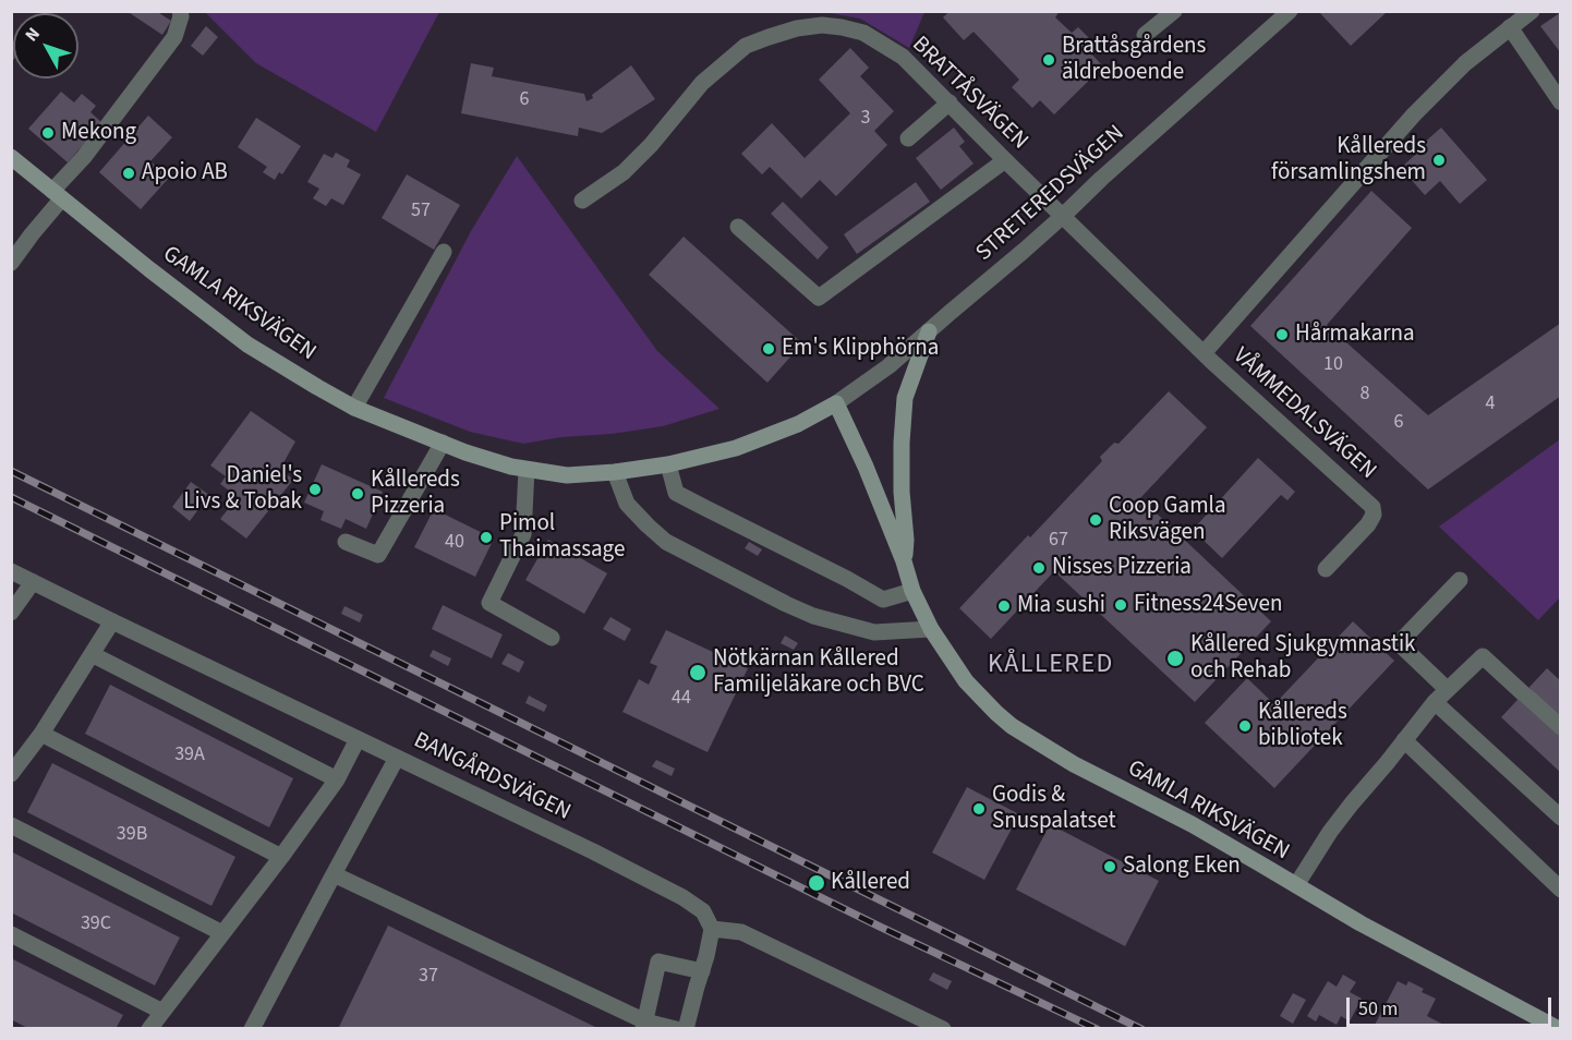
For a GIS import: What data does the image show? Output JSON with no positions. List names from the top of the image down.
{
  "streets": {
    "street": [
      "BRATTÅSVÄGEN",
      "STRETEREDSVÄGEN",
      "GAMLA RIKSVÄGEN",
      "VÅMMEDALSVÄGEN",
      "BANGÅRDSVÄGEN"
    ]
  },
  "crossings": [
    ["BRATTÅSVÄGEN", "STRETEREDSVÄGEN"],
    ["BRATTÅSVÄGEN", "VÅMMEDALSVÄGEN"],
    ["STRETEREDSVÄGEN", "GAMLA RIKSVÄGEN"],
    ["STRETEREDSVÄGEN", "VÅMMEDALSVÄGEN"]
  ],
  "districts": ["KÅLLERED"],
  "places": [
    "Brattåsgårdens äldreboende",
    "Mekong",
    "Kållereds församlingshem",
    "Apoio AB",
    "Hårmakarna",
    "Em's Klipphörna",
    "Daniel's Livs & Tobak",
    "Kållereds Pizzeria",
    "Coop Gamla Riksvägen",
    "Pimol Thaimassage",
    "Nisses Pizzeria",
    "Fitness24Seven",
    "Mia sushi",
    "Kållered Sjukgymnastik och Rehab",
    "Nötkärnan Kållered Familjeläkare och BVC",
    "Kållereds bibliotek",
    "Godis & Snuspalatset",
    "Salong Eken",
    "Kållered"
  ],
  "house_numbers": [
    "6",
    "3",
    "57",
    "10",
    "8",
    "4",
    "6",
    "67",
    "40",
    "44",
    "39A",
    "39B",
    "39C",
    "37"
  ],
  "scale_bar": "50 m",
  "north": "top left"
}
